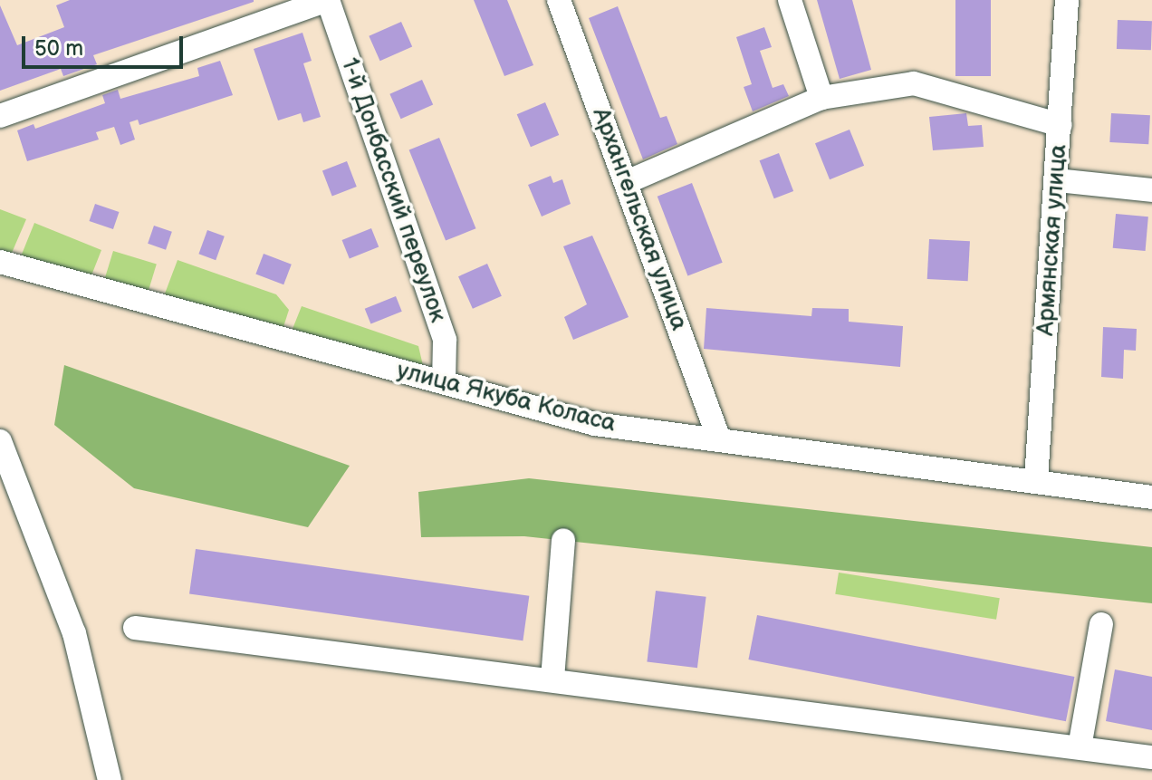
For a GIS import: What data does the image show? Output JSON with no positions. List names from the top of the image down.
{
  "streets": {
    "street": [
      "1-й Донбасский переулок",
      "Архангельская улица",
      "Армянская улица",
      "улица Якуба Коласа"
    ]
  },
  "crossings": [
    ["1-й Донбасский переулок", "улица Якуба Коласа"],
    ["Архангельская улица", "улица Якуба Коласа"],
    ["Армянская улица", "улица Якуба Коласа"]
  ],
  "scale_bar": "50 m"
}
